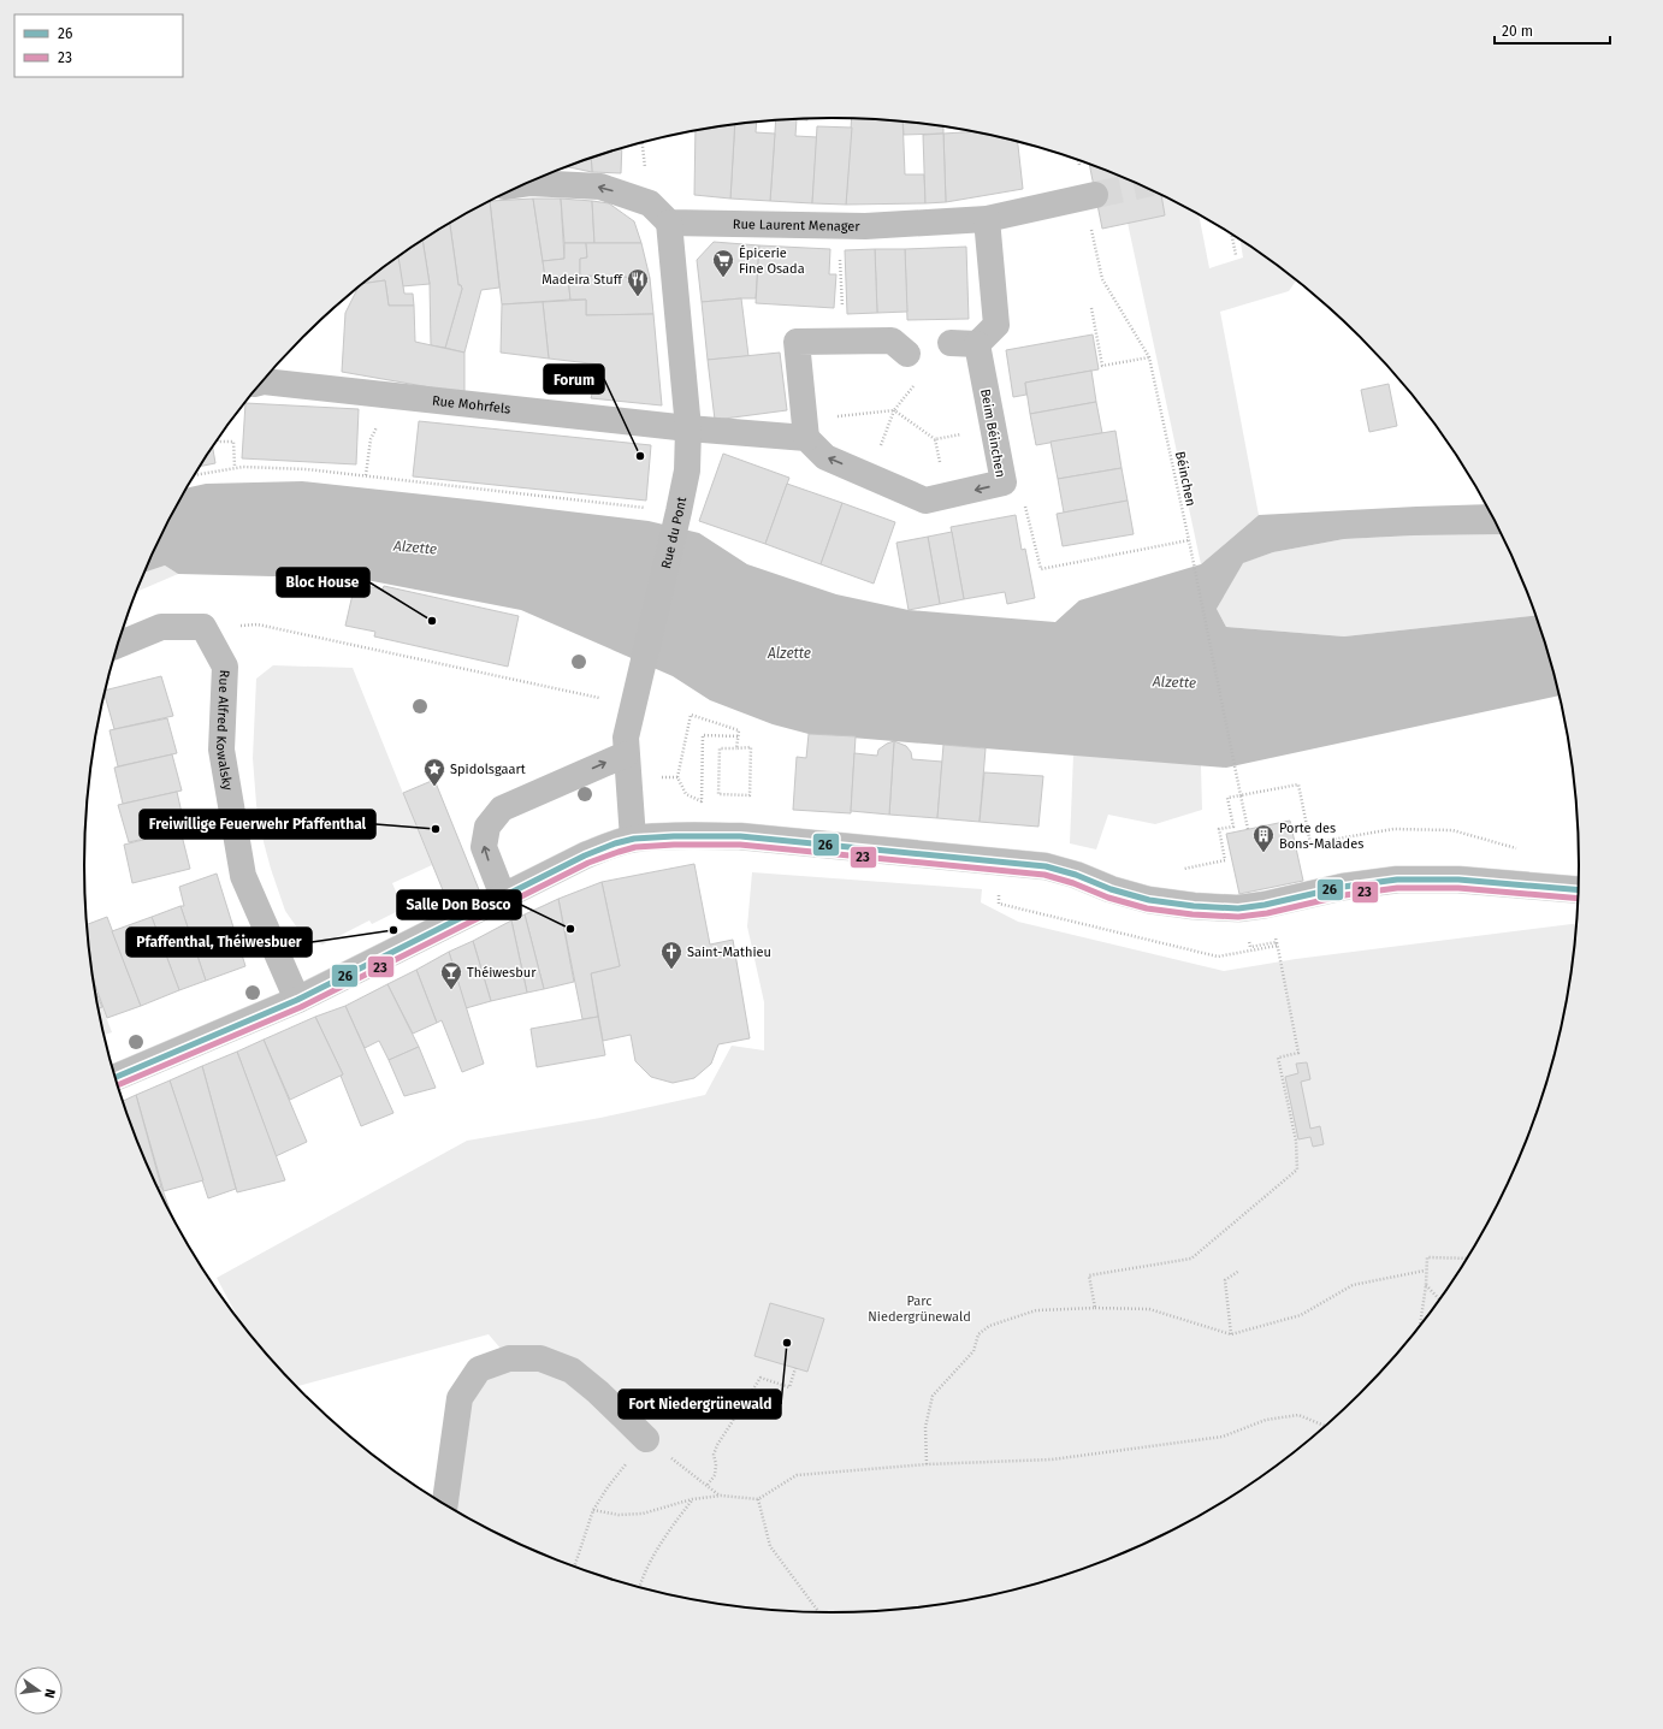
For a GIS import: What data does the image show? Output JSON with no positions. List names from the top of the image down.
{
  "streets": {
    "street": [
      "Rue Laurent Menager",
      "Rue Mohrfels",
      "Beim Béinchen",
      "Rue du Pont",
      "Rue Alfred Kowalsky"
    ],
    "path": ["Béinchen"]
  },
  "crossings": [
    ["Rue Laurent Menager", "Béinchen"],
    ["Rue Laurent Menager", "Rue du Pont"],
    ["Rue Mohrfels", "Rue du Pont"]
  ],
  "water": ["Alzette"],
  "parks": ["Parc Niedergrünewald"],
  "places": {
    "supermarket": ["Épicerie Fine Osada"],
    "restaurant": ["Madeira Stuff"],
    "other": [
      "Forum",
      "Bloc House",
      "Freiwillige Feuerwehr Pfaffenthal",
      "Salle Don Bosco",
      "Pfaffenthal, Théiwesbuer",
      "Fort Niedergrünewald"
    ],
    "place": ["Spidolsgaart"],
    "building": ["Porte des Bons-Malades"],
    "church": ["Saint-Mathieu"],
    "bar": ["Théiwesbur"]
  },
  "lines": ["transit line 26", "transit line 23"],
  "legend": ["26", "23"],
  "scale_bar": "20 m",
  "north": "right"
}
